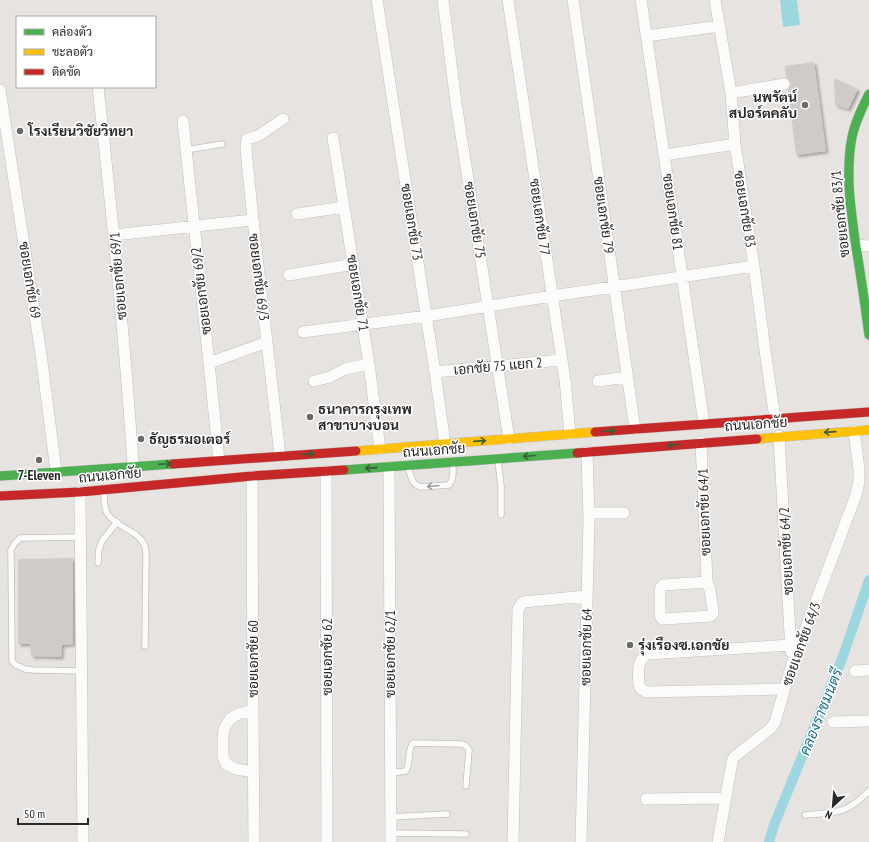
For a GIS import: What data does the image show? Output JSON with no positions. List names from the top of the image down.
{
  "streets": {
    "main road": ["ซอยเอกชัย 83/1", "ถนนเอกชัย"],
    "street": [
      "ซอยเอกชัย 83",
      "ซอยเอกชัย 81",
      "ซอยเอกชัย 79",
      "ซอยเอกชัย 77",
      "ซอยเอกชัย 75",
      "ซอยเอกชัย 73",
      "ซอยเอกชัย 69/1",
      "ซอยเอกชัย 69/3",
      "ซอยเอกชัย 69",
      "ซอยเอกชัย 69/2",
      "ซอยเอกชัย 71",
      "เอกชัย 75 แยก 2",
      "ซอยเอกชัย 64/1",
      "ซอยเอกชัย 64/2",
      "ซอยเอกชัย 64/3",
      "ซอยเอกชัย 64",
      "ซอยเอกชัย 62/1",
      "ซอยเอกชัย 62",
      "ซอยเอกชัย 60"
    ]
  },
  "crossings": [
    ["ซอยเอกชัย 83", "ถนนเอกชัย"],
    ["ซอยเอกชัย 81", "ถนนเอกชัย"],
    ["ซอยเอกชัย 79", "ถนนเอกชัย"],
    ["ซอยเอกชัย 77", "เอกชัย 75 แยก 2"],
    ["ซอยเอกชัย 77", "ถนนเอกชัย"],
    ["ซอยเอกชัย 75", "เอกชัย 75 แยก 2"],
    ["ซอยเอกชัย 75", "ถนนเอกชัย"],
    ["ซอยเอกชัย 73", "เอกชัย 75 แยก 2"],
    ["ซอยเอกชัย 73", "ถนนเอกชัย"],
    ["ซอยเอกชัย 69/1", "ถนนเอกชัย"],
    ["ซอยเอกชัย 69/3", "ถนนเอกชัย"],
    ["ซอยเอกชัย 69", "ถนนเอกชัย"],
    ["ซอยเอกชัย 69/2", "ถนนเอกชัย"],
    ["ซอยเอกชัย 71", "ถนนเอกชัย"],
    ["ถนนเอกชัย", "ซอยเอกชัย 64/1"],
    ["ถนนเอกชัย", "ซอยเอกชัย 64/2"],
    ["ถนนเอกชัย", "ซอยเอกชัย 64/3"],
    ["ถนนเอกชัย", "ซอยเอกชัย 64"],
    ["ถนนเอกชัย", "ซอยเอกชัย 62/1"],
    ["ถนนเอกชัย", "ซอยเอกชัย 62"],
    ["ถนนเอกชัย", "ซอยเอกชัย 60"],
    ["ซอยเอกชัย 64/2", "ซอยเอกชัย 64/3"]
  ],
  "water": ["คลองราชมนตรี"],
  "places": [
    "นพรัตน์ สปอร์ตคลับ",
    "โรงเรียนวิชัยวิทยา",
    "ธนาคารกรุงเทพ สาขาบางบอน",
    "ธัญธรมอเตอร์",
    "7-Eleven",
    "รุ่งเรืองซ.เอกชัย"
  ],
  "legend": ["คล่องตัว", "ชะลอตัว", "ติดขัด"],
  "scale_bar": "50 m",
  "north": "bottom left"
}
